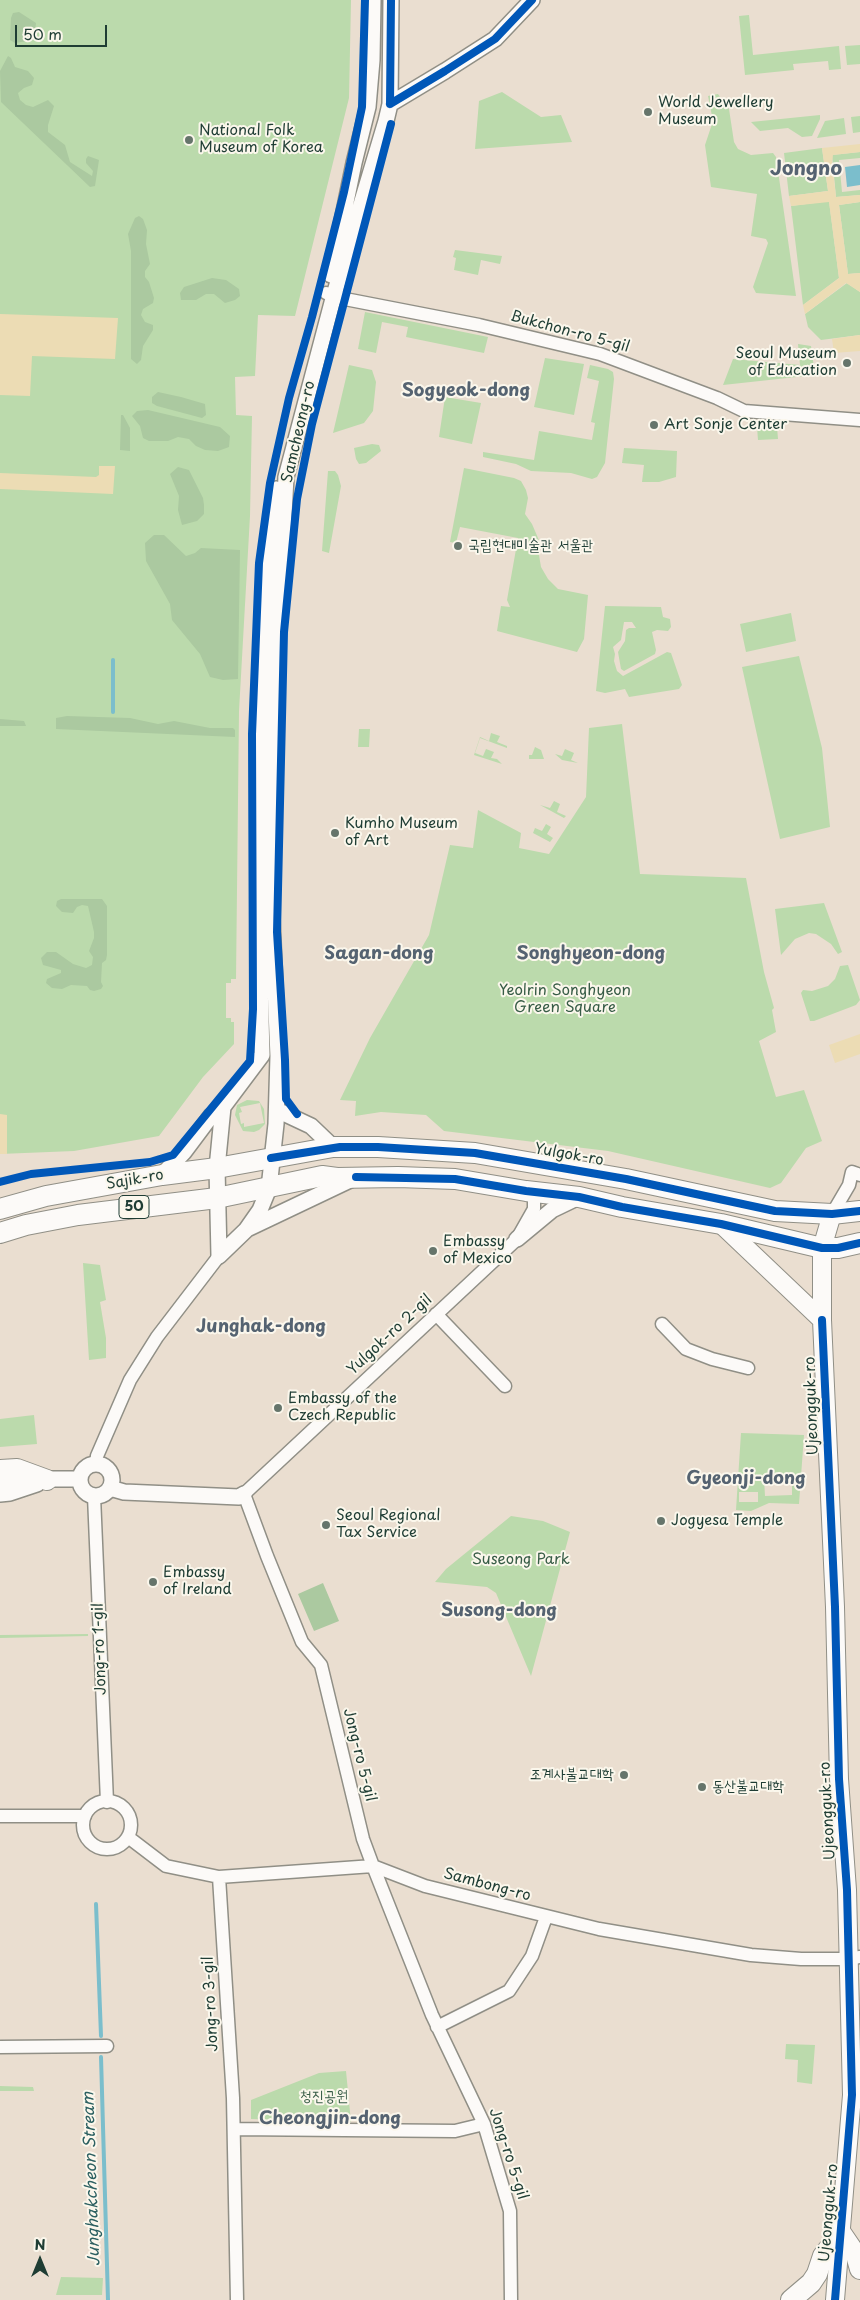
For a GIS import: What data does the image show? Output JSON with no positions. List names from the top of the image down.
{
  "streets": {
    "main road": [
      "Yulgok-ro",
      "Sajik-ro",
      "50",
      "Ujeongguk-ro"
    ],
    "street": [
      "Bukchon-ro 5-gil",
      "Samcheong-ro",
      "Yulgok-ro 2-gil",
      "Jong-ro 1-gil",
      "Jong-ro 5-gil",
      "Sambong-ro",
      "Jong-ro 3-gil"
    ]
  },
  "crossings": [
    ["Bukchon-ro 5-gil", "Samcheong-ro"],
    ["Samcheong-ro", "Yulgok-ro"],
    ["Samcheong-ro", "Sajik-ro"],
    ["Samcheong-ro", "50"],
    ["Yulgok-ro", "Sajik-ro"],
    ["Yulgok-ro", "Ujeongguk-ro"],
    ["Sajik-ro", "50"],
    ["50", "Yulgok-ro 2-gil"],
    ["50", "Ujeongguk-ro"],
    ["Yulgok-ro 2-gil", "Jong-ro 5-gil"],
    ["Ujeongguk-ro", "Sambong-ro"],
    ["Jong-ro 1-gil", "Sambong-ro"],
    ["Jong-ro 5-gil", "Sambong-ro"],
    ["Sambong-ro", "Jong-ro 3-gil"]
  ],
  "districts": [
    "Jongno",
    "Sogyeok-dong",
    "Sagan-dong",
    "Songhyeon-dong",
    "Junghak-dong",
    "Gyeonji-dong",
    "Susong-dong",
    "Cheongjin-dong"
  ],
  "water": ["Junghakcheon Stream"],
  "parks": ["Yeolrin Songhyeon Green Square", "Suseong Park", "청진공원"],
  "places": [
    "World Jewellery Museum",
    "National Folk Museum of Korea",
    "Seoul Museum of Education",
    "Art Sonje Center",
    "국립현대미술관 서울관",
    "Kumho Museum of Art",
    "Embassy of Mexico",
    "Embassy of the Czech Republic",
    "Jogyesa Temple",
    "Seoul Regional Tax Service",
    "Embassy of Ireland",
    "조계사불교대학",
    "동산불교대학"
  ],
  "scale_bar": "50 m",
  "north": "top"
}
